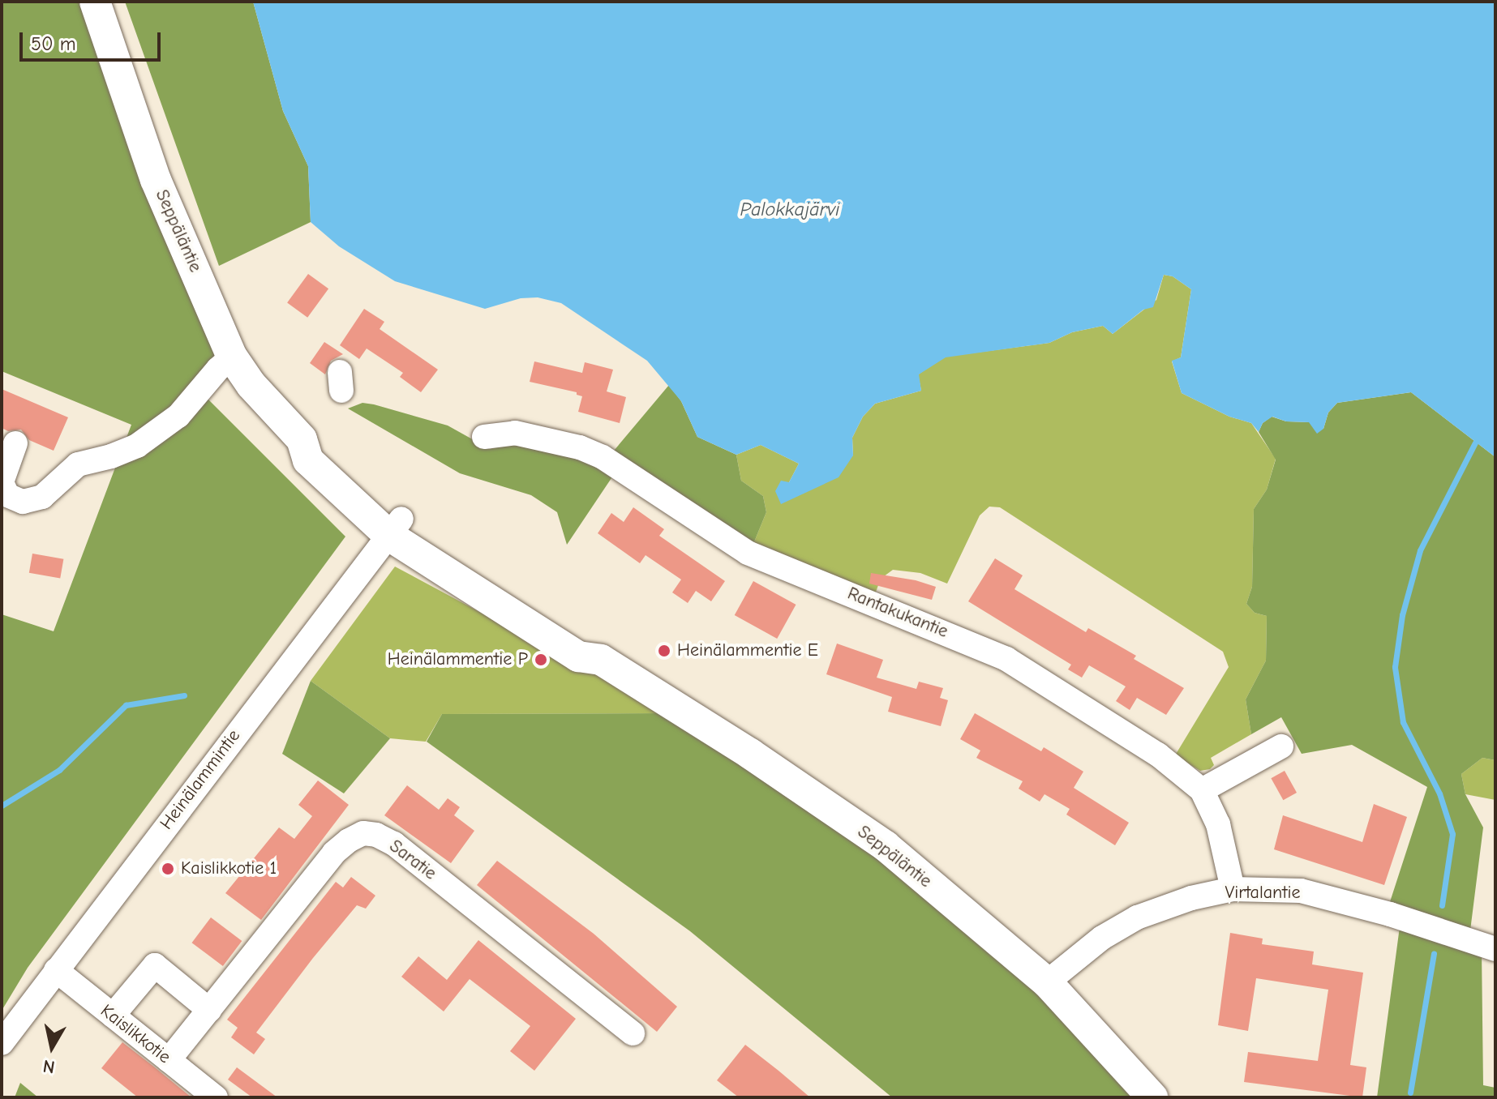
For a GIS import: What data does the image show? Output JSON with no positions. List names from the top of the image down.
{
  "streets": {
    "main road": ["Seppäläntie"],
    "street": [
      "Rantakukantie",
      "Heinälammintie",
      "Saratie",
      "Virtalantie",
      "Kaislikkotie"
    ]
  },
  "crossings": [
    ["Seppäläntie", "Heinälammintie"],
    ["Seppäläntie", "Virtalantie"],
    ["Rantakukantie", "Virtalantie"],
    ["Heinälammintie", "Kaislikkotie"],
    ["Saratie", "Kaislikkotie"]
  ],
  "water": ["Palokkajärvi"],
  "places": ["Heinälammentie E", "Heinälammentie P", "Kaislikkotie 1"],
  "scale_bar": "50 m",
  "north": "bottom"
}
